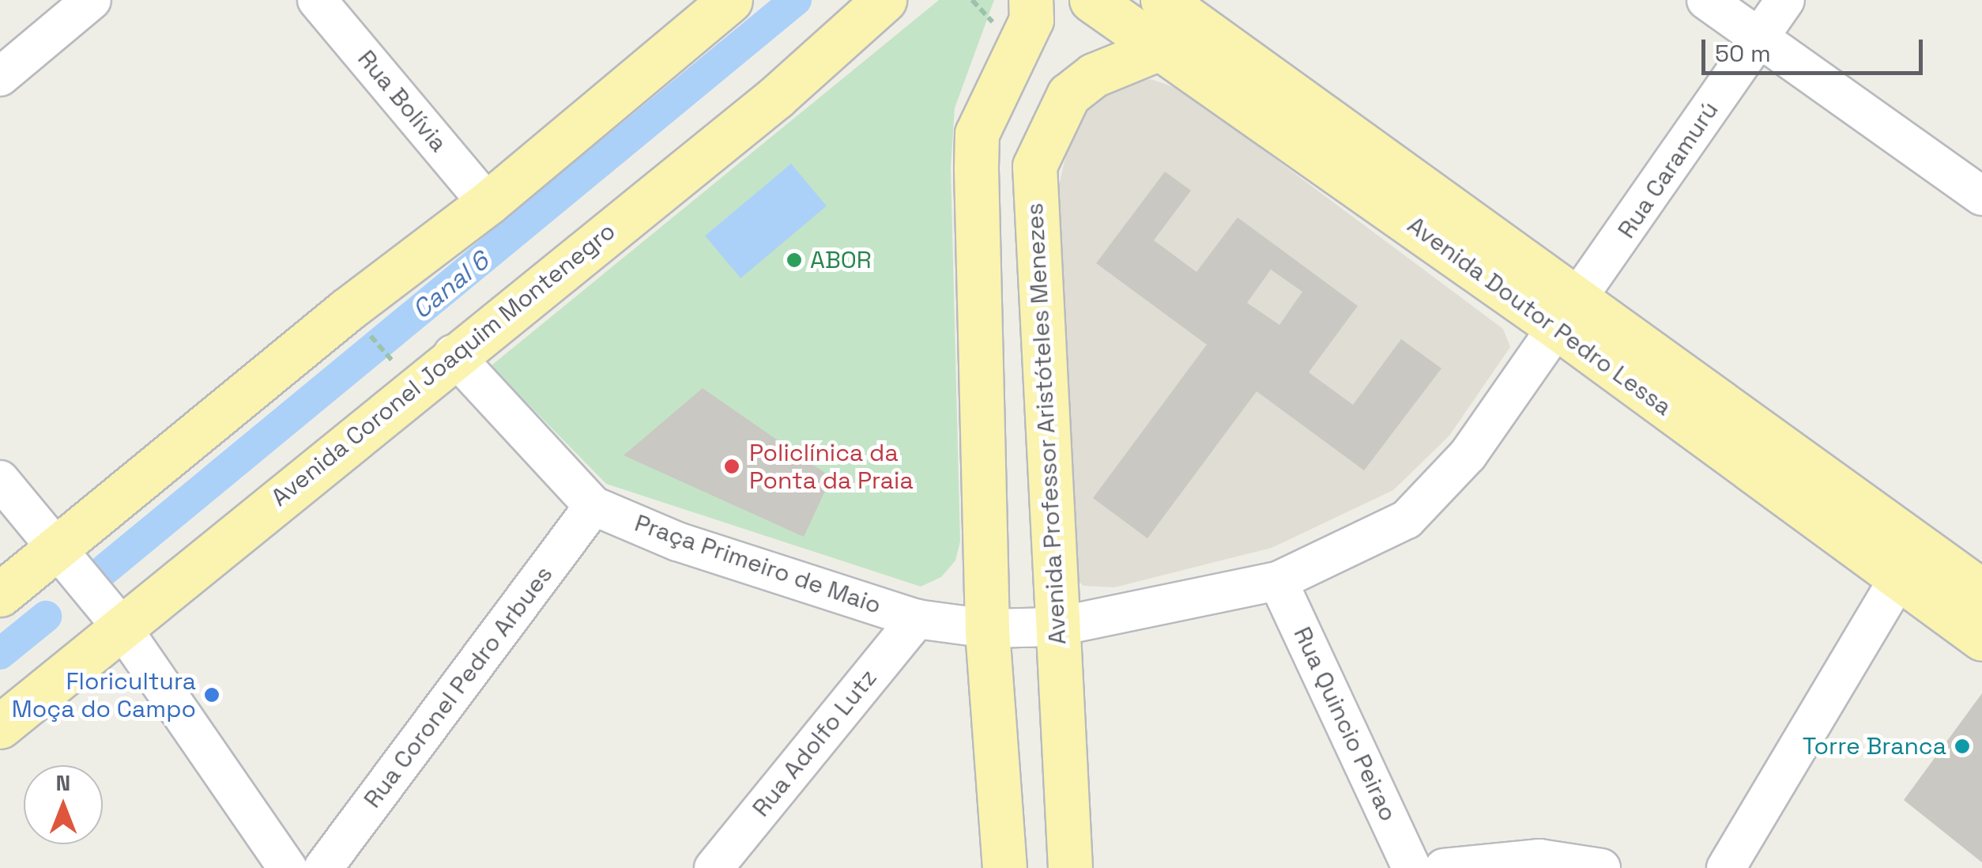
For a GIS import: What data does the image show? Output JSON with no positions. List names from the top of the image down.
{
  "streets": {
    "main road": ["Avenida Doutor Pedro Lessa", "Avenida Coronel Joaquim Montenegro", "Avenida Professor Aristóteles Menezes"],
    "street": [
      "Rua Bolívia",
      "Rua Caramurú",
      "Praça Primeiro de Maio",
      "Rua Coronel Pedro Arbues",
      "Rua Quincio Peirao",
      "Rua Adolfo Lutz"
    ]
  },
  "crossings": [
    ["Rua Caramurú", "Avenida Doutor Pedro Lessa"],
    ["Rua Caramurú", "Praça Primeiro de Maio"],
    ["Rua Caramurú", "Rua Quincio Peirao"],
    ["Avenida Doutor Pedro Lessa", "Avenida Professor Aristóteles Menezes"],
    ["Avenida Coronel Joaquim Montenegro", "Praça Primeiro de Maio"],
    ["Avenida Professor Aristóteles Menezes", "Praça Primeiro de Maio"],
    ["Praça Primeiro de Maio", "Rua Coronel Pedro Arbues"],
    ["Praça Primeiro de Maio", "Rua Quincio Peirao"],
    ["Praça Primeiro de Maio", "Rua Adolfo Lutz"]
  ],
  "water": ["Canal 6"],
  "places": [
    "ABOR",
    "Policlínica da Ponta da Praia",
    "Floricultura Moça do Campo",
    "Torre Branca"
  ],
  "scale_bar": "50 m",
  "north": "top"
}
